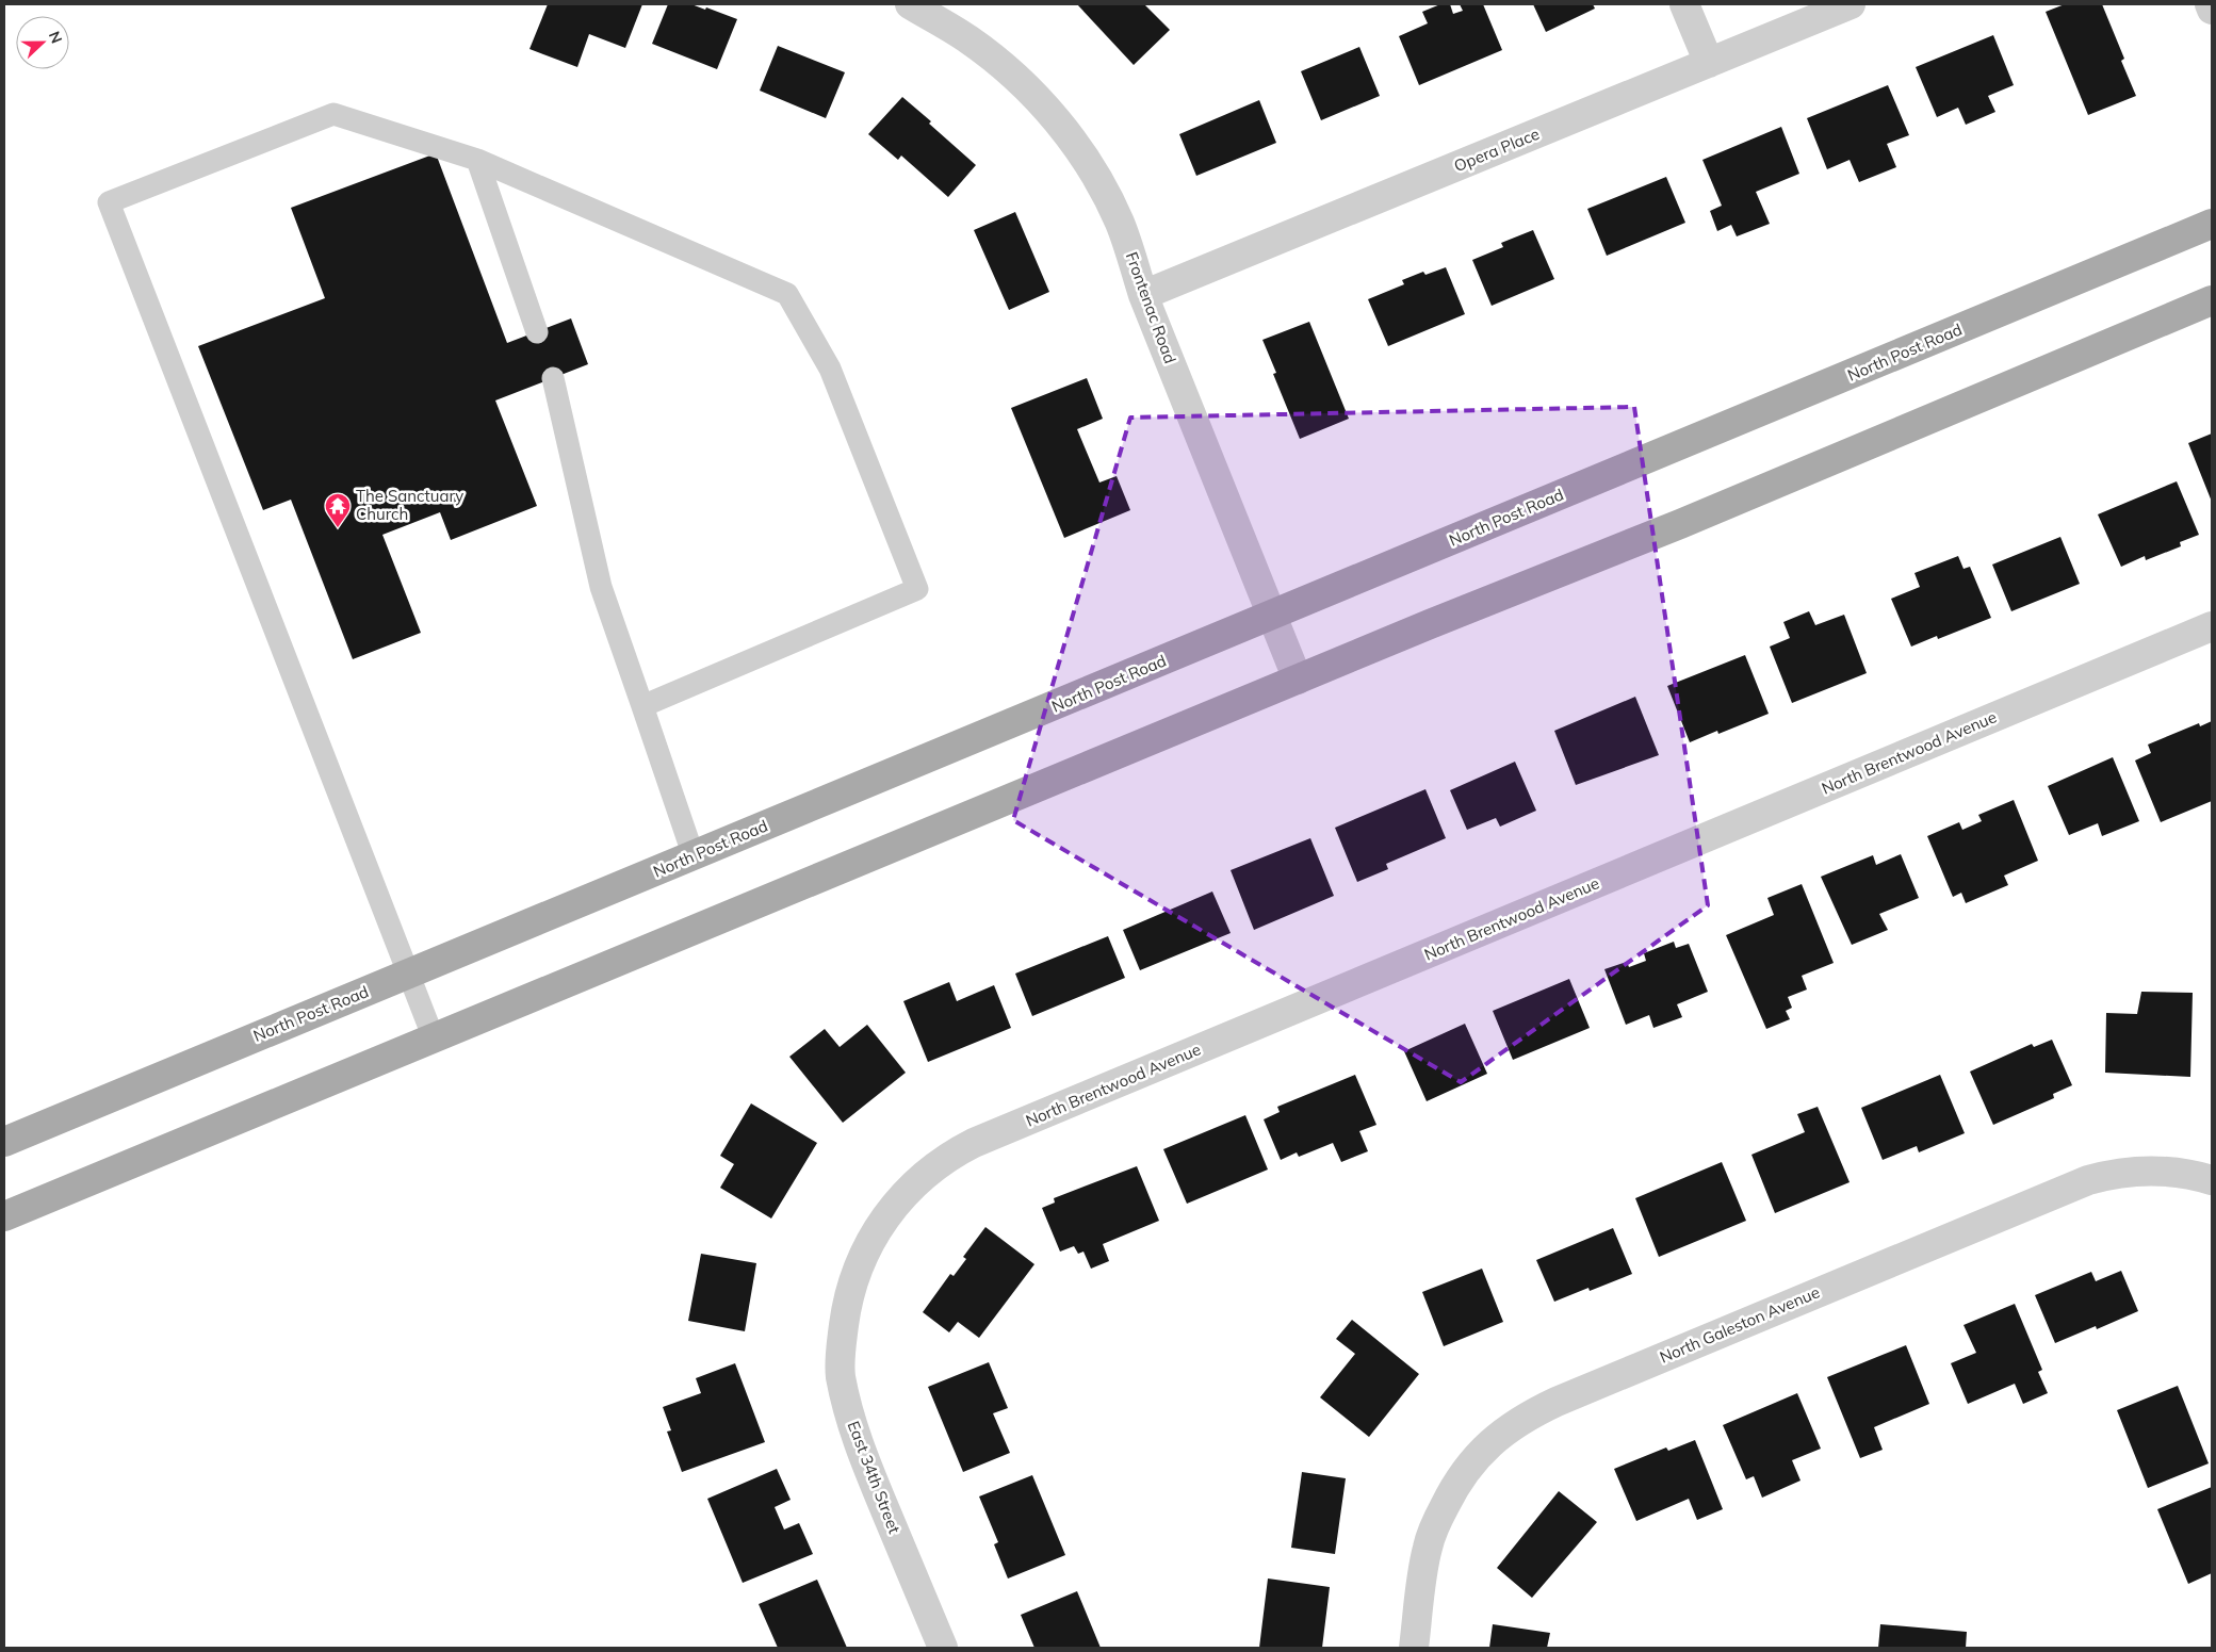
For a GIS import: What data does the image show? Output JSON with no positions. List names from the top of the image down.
{
  "streets": {
    "main road": ["North Post Road"],
    "street": [
      "Opera Place",
      "Frontenac Road",
      "North Brentwood Avenue",
      "North Galeston Avenue",
      "East 34th Street"
    ]
  },
  "crossings": [
    ["Opera Place", "Frontenac Road"],
    ["Frontenac Road", "North Post Road"],
    ["North Brentwood Avenue", "East 34th Street"]
  ],
  "places": {
    "temple": ["The Sanctuary Church"]
  },
  "north": "right"
}
